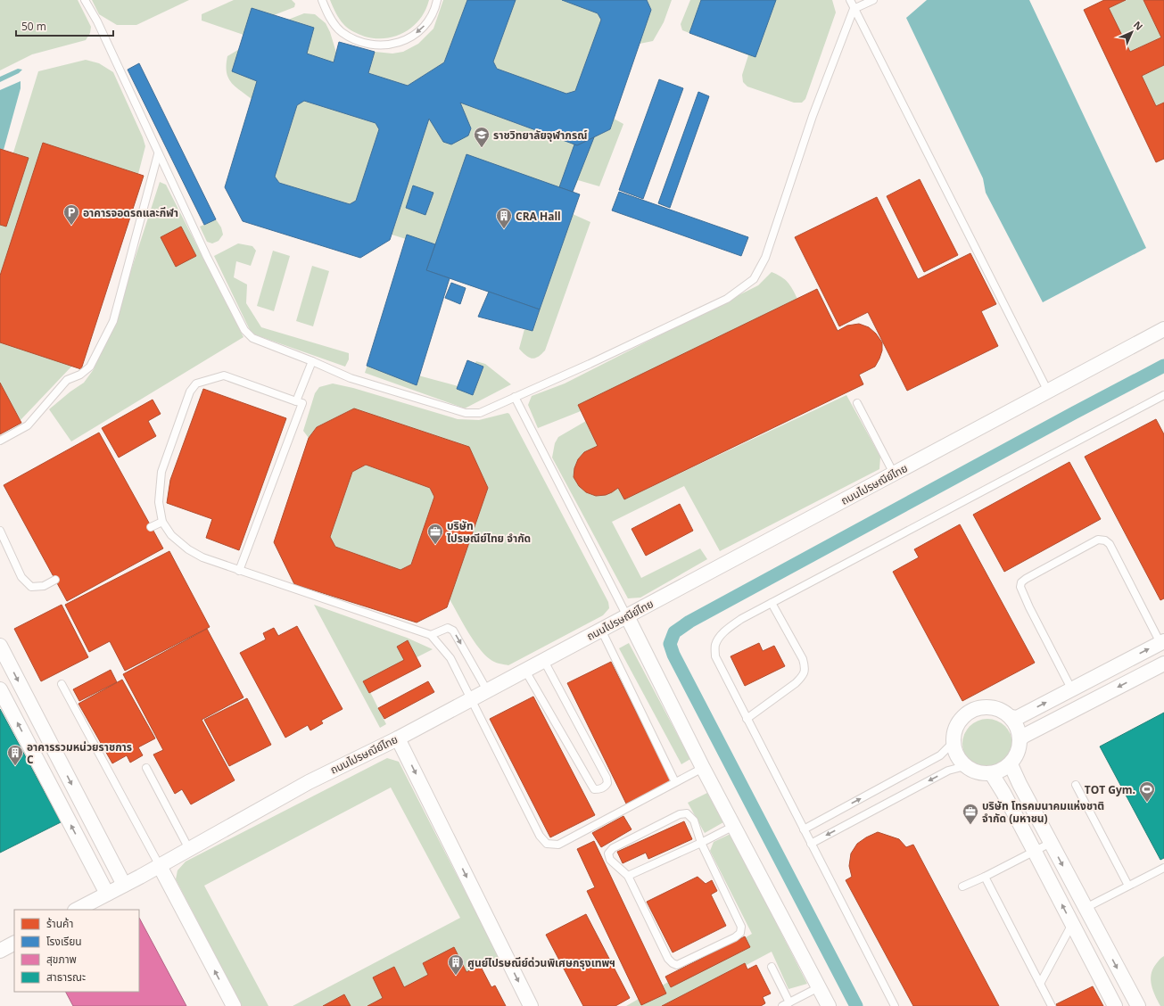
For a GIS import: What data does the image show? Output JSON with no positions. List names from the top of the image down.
{
  "streets": {
    "street": ["ถนนไปรษณีย์ไทย"]
  },
  "places": {
    "school or university": ["ราชวิทยาลัยจุฬาภรณ์"],
    "parking": ["อาคารจอดรถและกีฬา"],
    "building": ["CRA Hall", "อาคารรวมหน่วยราชการ C", "ศูนย์ไปรษณีย์ด่วนพิเศษกรุงเทพฯ"],
    "office": ["บริษัท ไปรษณีย์ไทย จำกัด", "บริษัท โทรคมนาคมแห่งชาติ จำกัด (มหาชน)"],
    "sports": ["TOT Gym."]
  },
  "legend": [
    "ร้านค้า",
    "โรงเรียน",
    "สุขภาพ",
    "สาธารณะ"
  ],
  "scale_bar": "50 m",
  "north": "top right"
}
